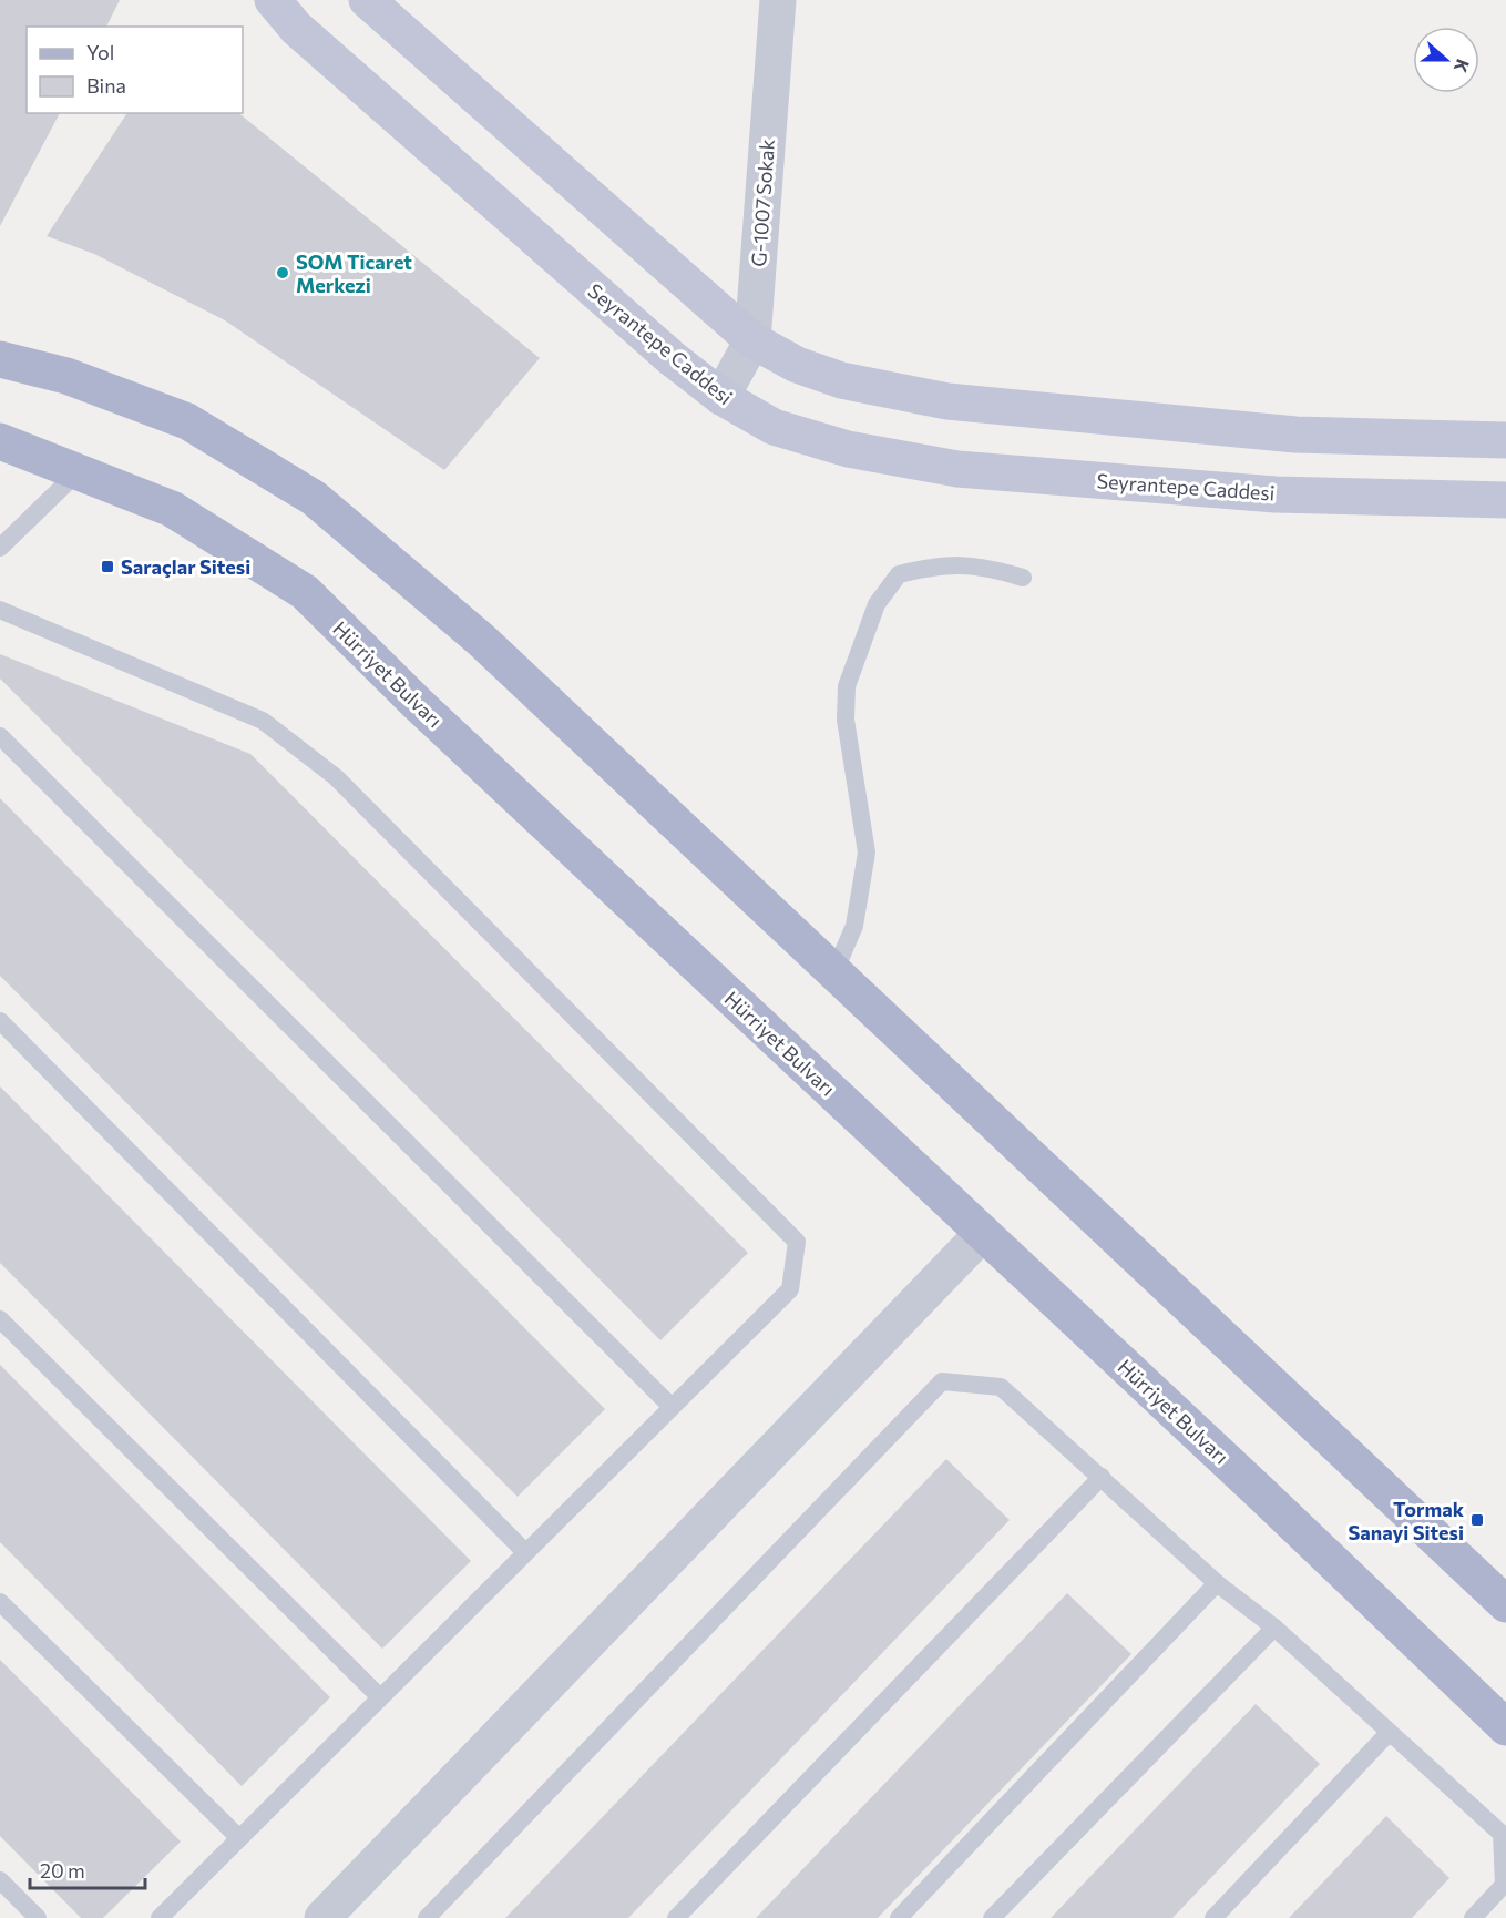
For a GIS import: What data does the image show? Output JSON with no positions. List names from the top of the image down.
{
  "streets": {
    "main road": ["Seyrantepe Caddesi", "Hürriyet Bulvarı"],
    "street": ["G-1007 Sokak"]
  },
  "crossings": [
    ["G-1007 Sokak", "Seyrantepe Caddesi"]
  ],
  "places": {
    "other": ["SOM Ticaret Merkezi"],
    "transit": ["Saraçlar Sitesi", "Tormak Sanayi Sitesi"]
  },
  "legend": ["Yol", "Bina"],
  "scale_bar": "20 m",
  "north": "right"
}
